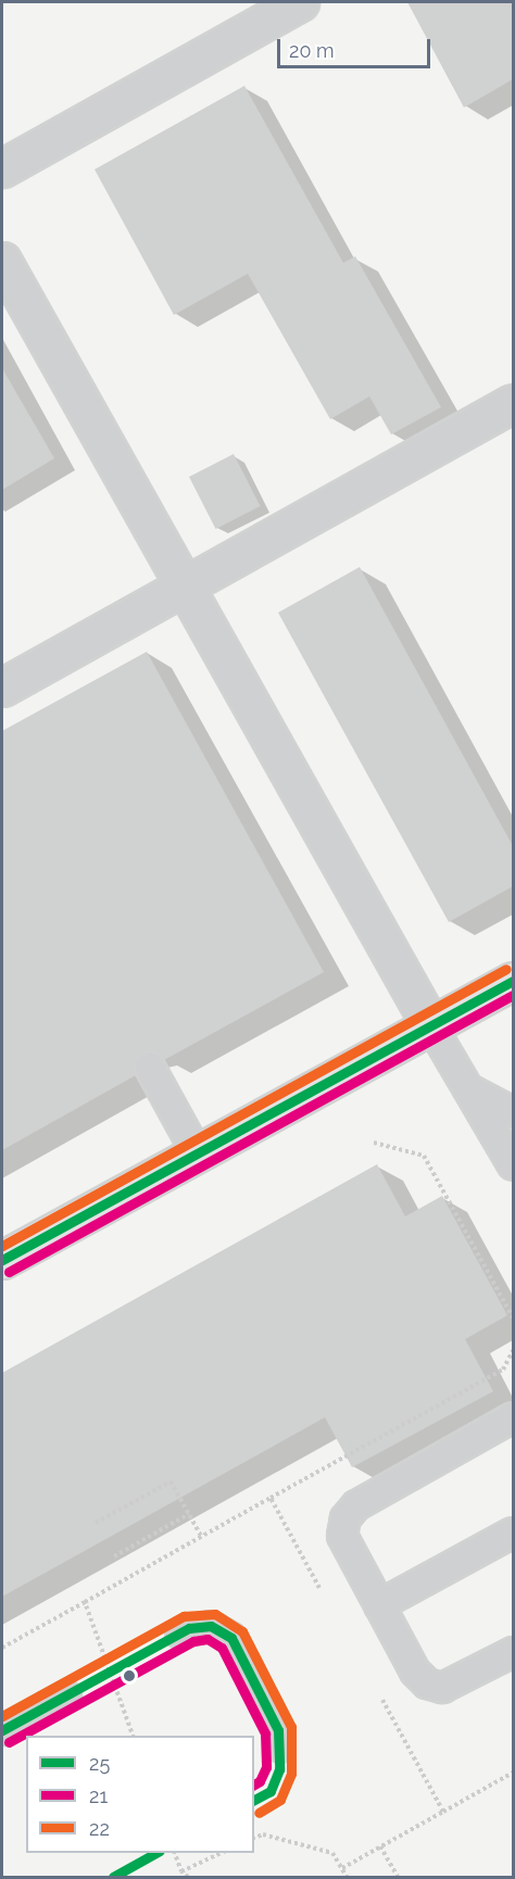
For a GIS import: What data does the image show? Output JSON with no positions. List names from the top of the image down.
{
  "lines": ["transit line 22", "transit line 25", "transit line 21"],
  "legend": ["25", "21", "22"],
  "scale_bar": "20 m"
}
